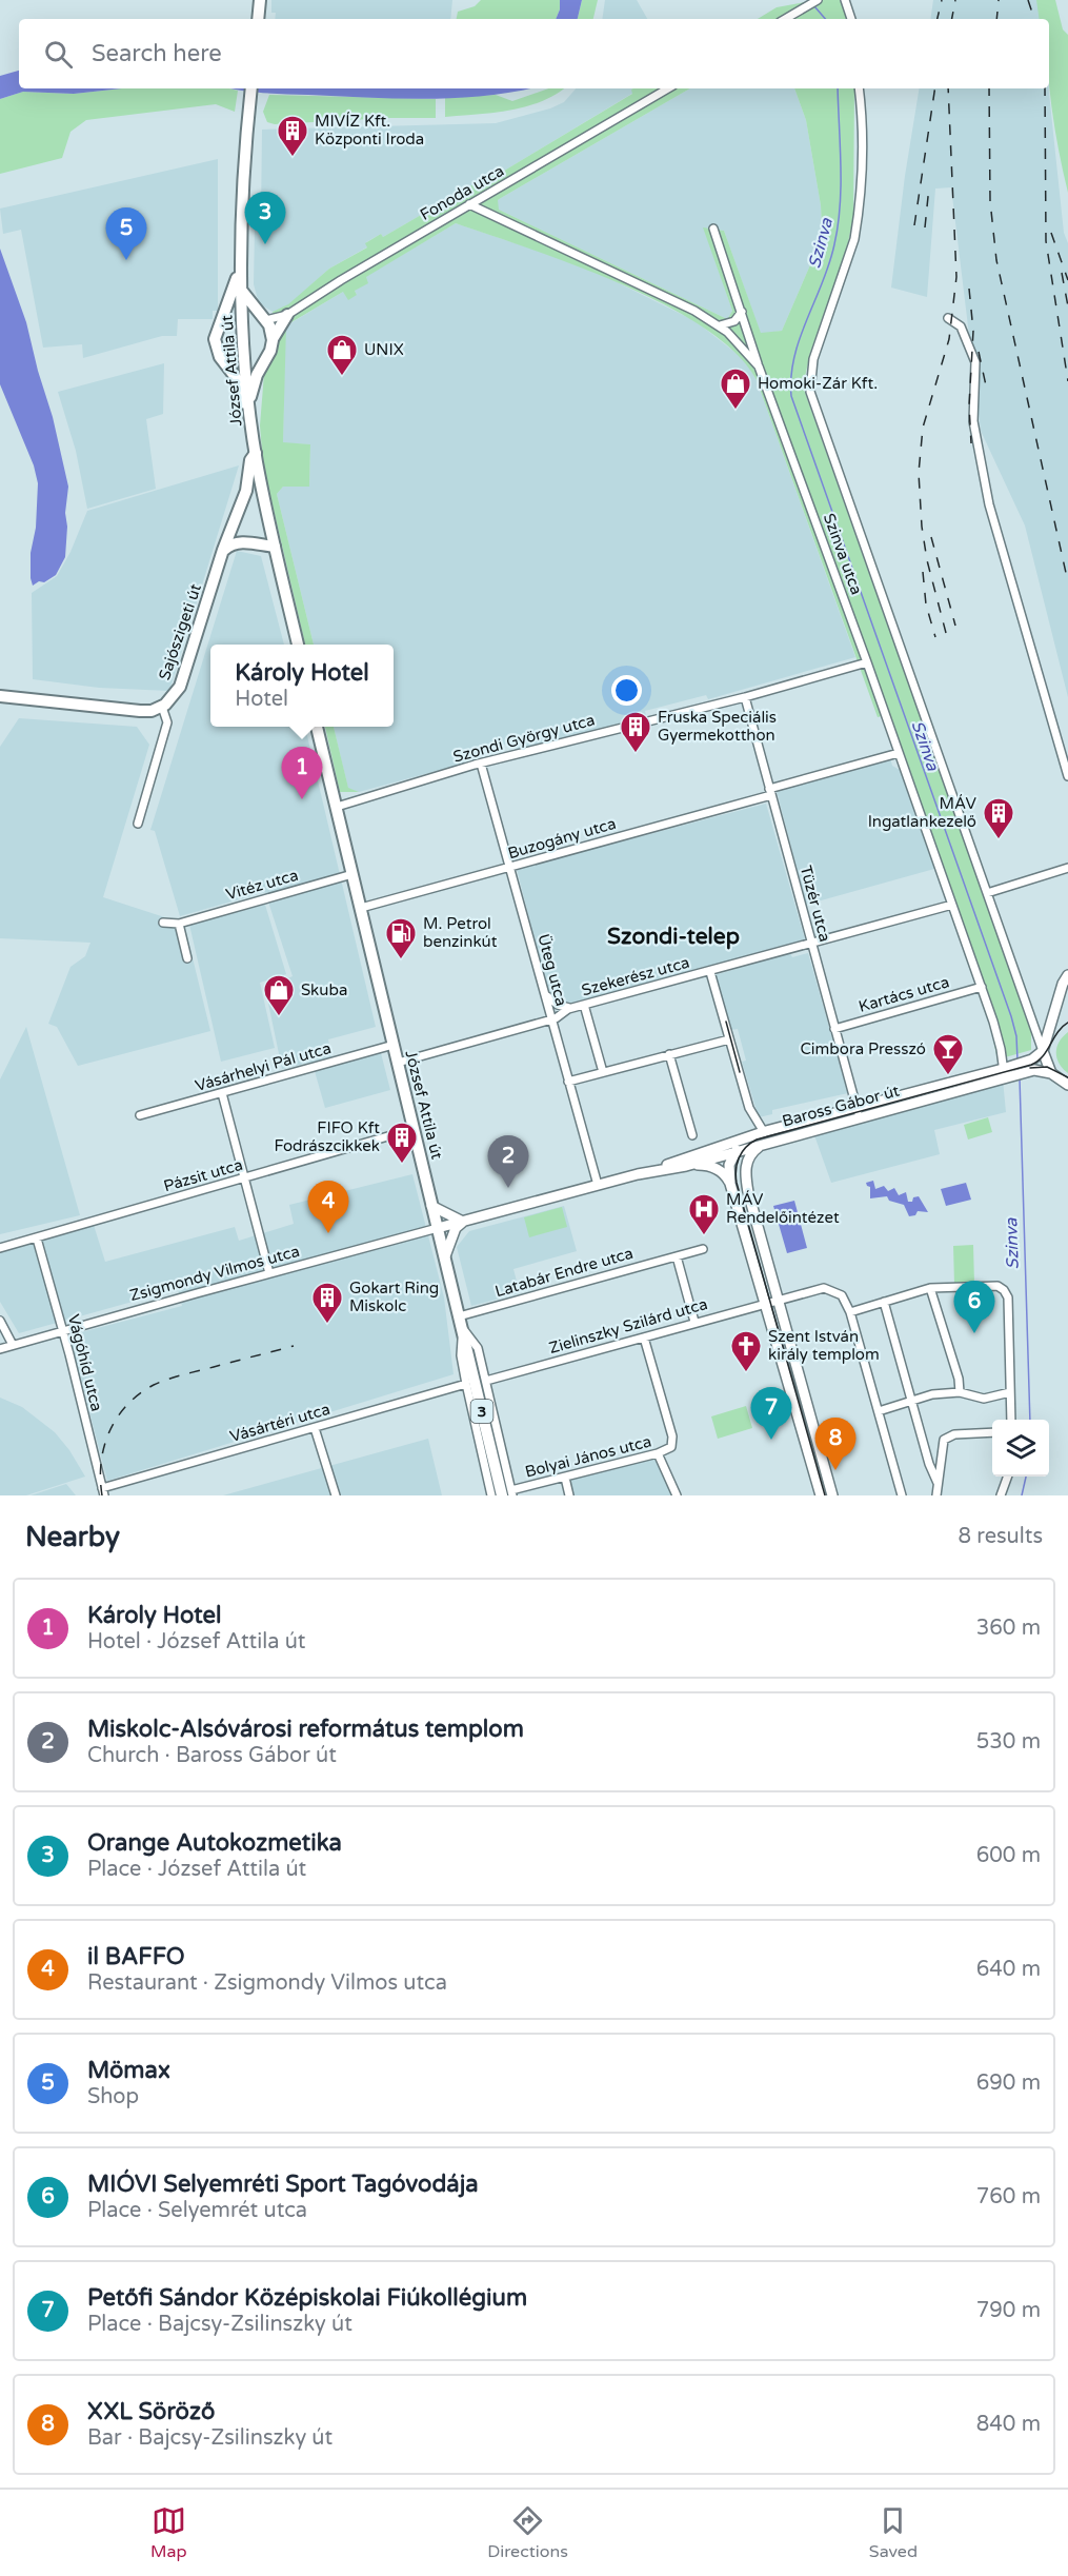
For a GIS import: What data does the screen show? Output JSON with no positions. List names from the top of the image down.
{
  "streets": {
    "main road": ["József Attila út", "Sajószigeti út", "3"],
    "street": [
      "Fonoda utca",
      "Szinva utca",
      "Szondi György utca",
      "Buzogány utca",
      "Vitéz utca",
      "Tüzér utca",
      "Üteg utca",
      "Szekerész utca",
      "Kartács utca",
      "Vásárhelyi Pál utca",
      "Baross Gábor út",
      "Pázsit utca",
      "Latabár Endre utca",
      "Zsigmondy Vilmos utca",
      "Zielinszky Szilárd utca",
      "Vágóhíd utca",
      "Vásártéri utca",
      "Bolyai János utca"
    ]
  },
  "crossings": [
    ["Fonoda utca", "Szinva utca"],
    ["József Attila út", "Sajószigeti út"],
    ["József Attila út", "Szondi György utca"],
    ["József Attila út", "Buzogány utca"],
    ["József Attila út", "Vitéz utca"],
    ["József Attila út", "Szekerész utca"],
    ["József Attila út", "Vásárhelyi Pál utca"],
    ["József Attila út", "Baross Gábor út"],
    ["József Attila út", "Pázsit utca"],
    ["József Attila út", "Latabár Endre utca"],
    ["József Attila út", "Zsigmondy Vilmos utca"],
    ["József Attila út", "Bolyai János utca"],
    ["Szinva utca", "Szondi György utca"],
    ["Szinva utca", "Buzogány utca"],
    ["Szinva utca", "Szekerész utca"],
    ["Szinva utca", "Kartács utca"],
    ["Szinva utca", "Baross Gábor út"],
    ["Szondi György utca", "Tüzér utca"],
    ["Szondi György utca", "Üteg utca"],
    ["Buzogány utca", "Tüzér utca"],
    ["Buzogány utca", "Üteg utca"],
    ["Tüzér utca", "Szekerész utca"],
    ["Tüzér utca", "Kartács utca"],
    ["Tüzér utca", "Baross Gábor út"],
    ["Üteg utca", "Szekerész utca"],
    ["Üteg utca", "Baross Gábor út"],
    ["Baross Gábor út", "Zsigmondy Vilmos utca"],
    ["Pázsit utca", "Vágóhíd utca"],
    ["Zsigmondy Vilmos utca", "Vágóhíd utca"],
    ["Zielinszky Szilárd utca", "Bolyai János utca"],
    ["Vágóhíd utca", "Vásártéri utca"]
  ],
  "districts": ["Szondi-telep"],
  "water": ["Szinva"],
  "places": {
    "building": [
      "MIVÍZ Kft. Központi Iroda",
      "Fruska Speciális Gyermekotthon",
      "MÁV Ingatlankezelő",
      "FIFO Kft Fodrászcikkek",
      "Gokart Ring Miskolc"
    ],
    "shop": ["UNIX", "Homoki-Zár Kft.", "Skuba"],
    "fuel station": ["M. Petrol benzinkút"],
    "bar": ["Cimbora Presszó"],
    "hospital": ["MÁV Rendelőintézet"],
    "church": ["Szent István király templom"]
  },
  "page": {
    "search": "Search here",
    "pins": [
      "3",
      "5",
      "1",
      "2",
      "4",
      "6",
      "7",
      "8"
    ],
    "popup": ["Károly Hotel", "Hotel"],
    "heading": ["Nearby", "8 results"],
    "list": [
      {
        "mark": "1",
        "name": "Károly Hotel",
        "note": "Hotel · József Attila út",
        "value": "360 m"
      },
      {
        "mark": "2",
        "name": "Miskolc-Alsóvárosi református templom",
        "note": "Church · Baross Gábor út",
        "value": "530 m"
      },
      {
        "mark": "3",
        "name": "Orange Autokozmetika",
        "note": "Place · József Attila út",
        "value": "600 m"
      },
      {
        "mark": "4",
        "name": "il BAFFO",
        "note": "Restaurant · Zsigmondy Vilmos utca",
        "value": "640 m"
      },
      {
        "mark": "5",
        "name": "Mömax",
        "note": "Shop",
        "value": "690 m"
      },
      {
        "mark": "6",
        "name": "MIÓVI Selyemréti Sport Tagóvodája",
        "note": "Place · Selyemrét utca",
        "value": "760 m"
      },
      {
        "mark": "7",
        "name": "Petőfi Sándor Középiskolai Fiúkollégium",
        "note": "Place · Bajcsy-Zsilinszky út",
        "value": "790 m"
      },
      {
        "mark": "8",
        "name": "XXL Söröző",
        "note": "Bar · Bajcsy-Zsilinszky út",
        "value": "840 m"
      }
    ],
    "nav": ["Map", "Directions", "Saved"]
  }
}
